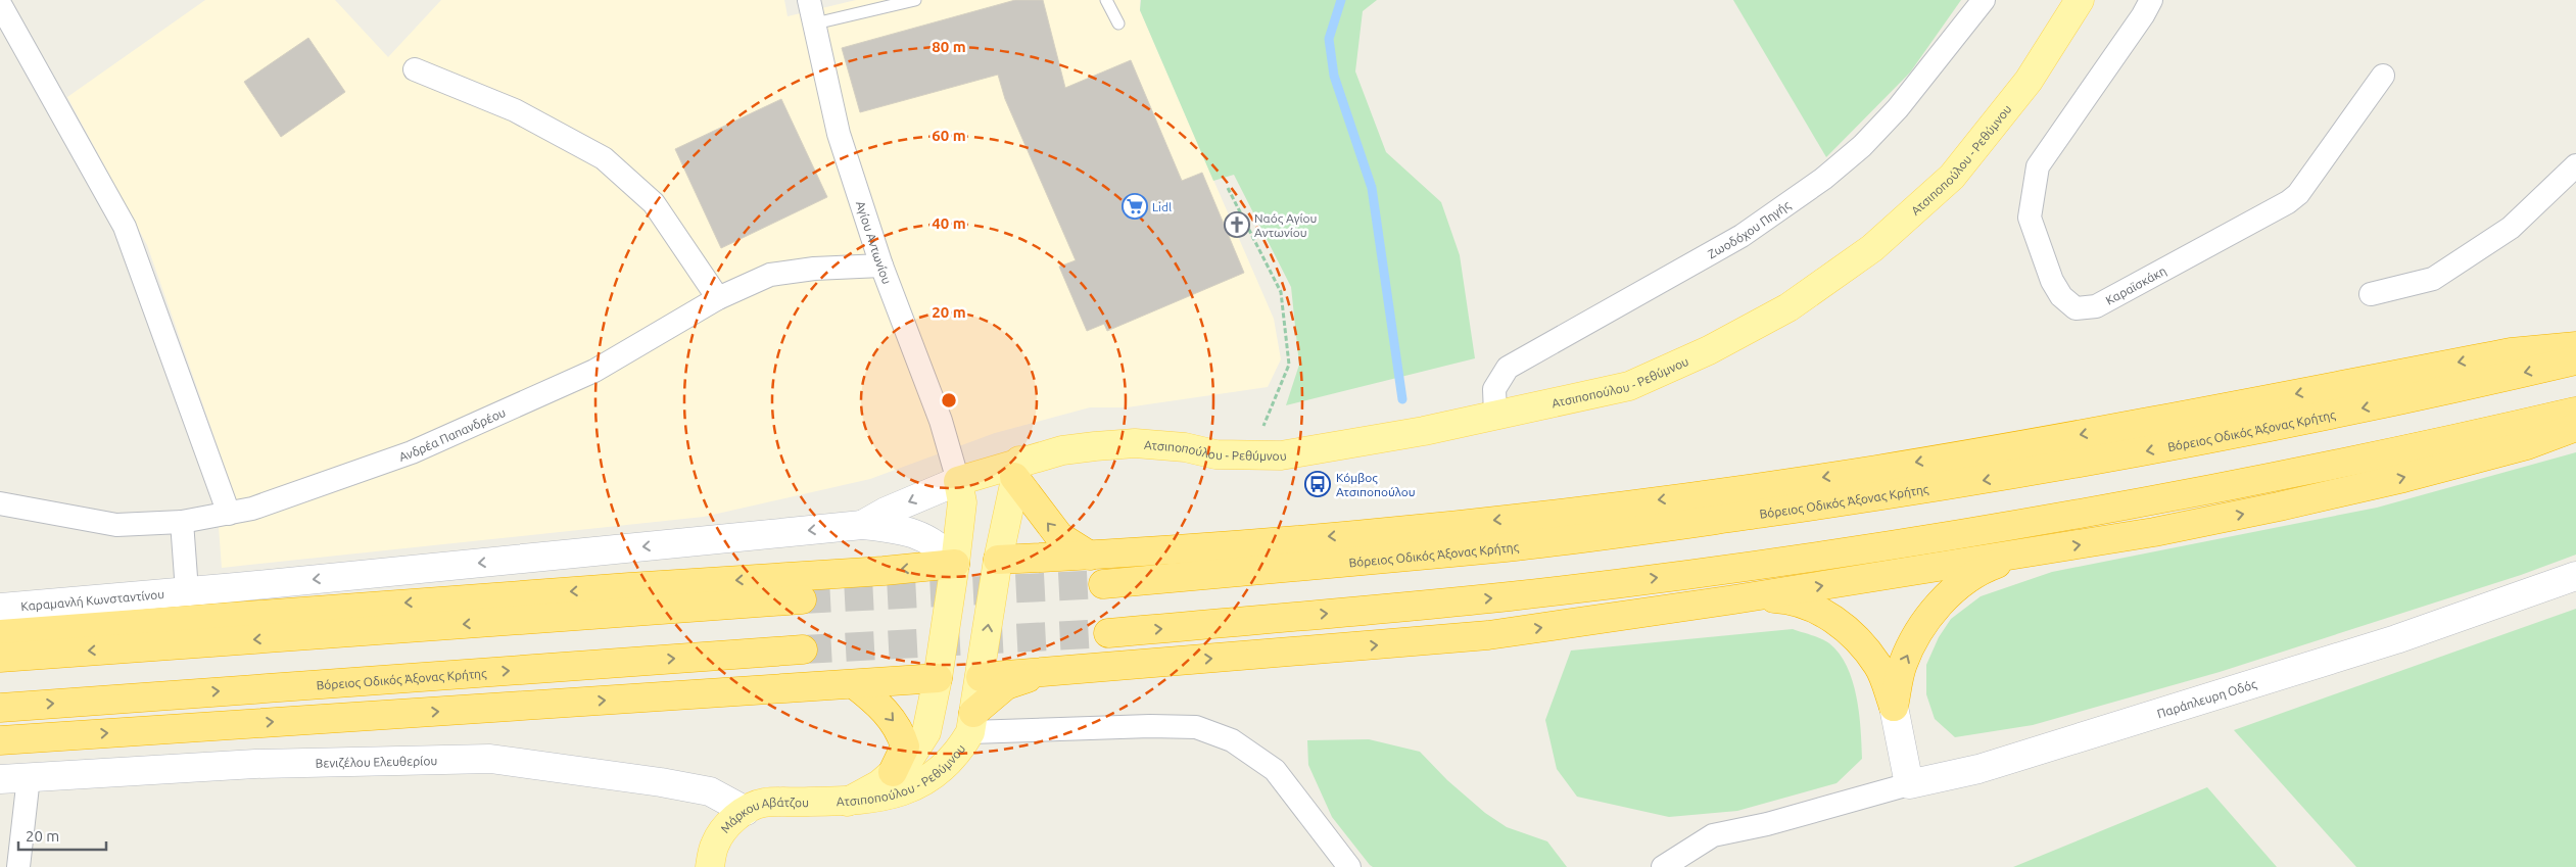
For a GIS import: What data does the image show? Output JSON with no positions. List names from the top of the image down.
{
  "streets": {
    "highway": ["Βόρειος Οδικός Άξονας Κρήτης"],
    "main road": ["Ατσιποπούλου - Ρεθύμνου", "Μάρκου Αβάτζου"],
    "street": [
      "Ζωοδόχου Πηγής",
      "Αγίου Αντωνίου",
      "Καραϊσκάκη",
      "Ανδρέα Παπανδρέου",
      "Καραμανλή Κωνσταντίνου",
      "Παράπλευρη Οδός",
      "Βενιζέλου Ελευθερίου"
    ]
  },
  "crossings": [
    ["Ατσιποπούλου - Ρεθύμνου", "Ζωοδόχου Πηγής"],
    ["Ατσιποπούλου - Ρεθύμνου", "Αγίου Αντωνίου"],
    ["Ατσιποπούλου - Ρεθύμνου", "Μάρκου Αβάτζου"],
    ["Αγίου Αντωνίου", "Ανδρέα Παπανδρέου"],
    ["Βενιζέλου Ελευθερίου", "Μάρκου Αβάτζου"]
  ],
  "one_way": ["Καραμανλή Κωνσταντίνου"],
  "places": {
    "supermarket": ["Lidl"],
    "church": ["Ναός Αγίου Αντωνίου"],
    "bus stop": ["Κόμβος Ατσιποπούλου"]
  },
  "scale_bar": "20 m",
  "rings": [
    "80 m",
    "60 m",
    "40 m",
    "20 m"
  ]
}
